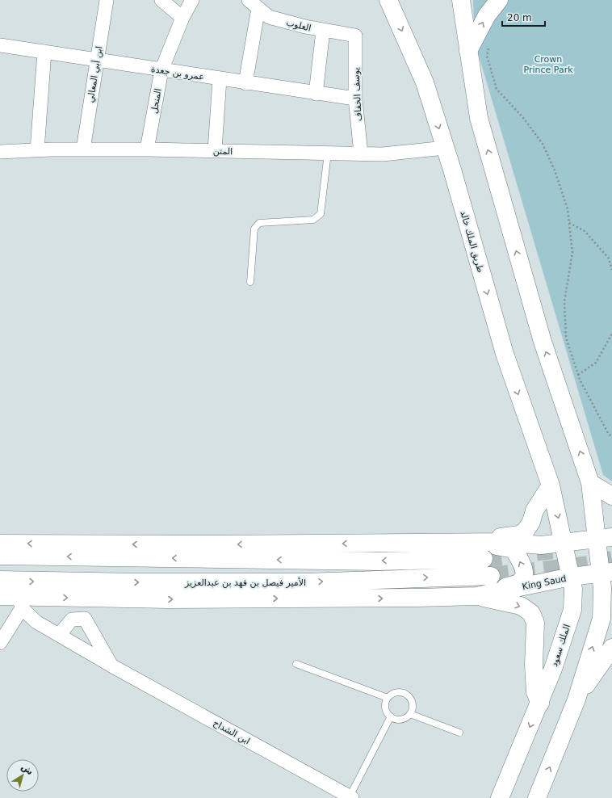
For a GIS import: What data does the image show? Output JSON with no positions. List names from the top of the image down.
{
  "streets": {
    "main road": [
      "طريق الملك خالد",
      "الأمير فيصل بن فهد بن عبدالعزيز",
      "King Saud",
      "الملك سعود"
    ],
    "street": [
      "العلوب",
      "عمرو بن جعدة",
      "ابن أبي المعالي",
      "يوسف الخفاف",
      "المنحل",
      "المتن",
      "ابن الشداح"
    ]
  },
  "crossings": [
    ["العلوب", "يوسف الخفاف"],
    ["عمرو بن جعدة", "ابن أبي المعالي"],
    ["عمرو بن جعدة", "يوسف الخفاف"],
    ["عمرو بن جعدة", "المنحل"],
    ["ابن أبي المعالي", "المتن"],
    ["يوسف الخفاف", "المتن"],
    ["المنحل", "المتن"],
    ["المتن", "طريق الملك خالد"],
    ["طريق الملك خالد", "الملك سعود"],
    ["الأمير فيصل بن فهد بن عبدالعزيز", "King Saud"],
    ["الأمير فيصل بن فهد بن عبدالعزيز", "ابن الشداح"],
    ["King Saud", "الملك سعود"]
  ],
  "parks": ["Crown Prince Park"],
  "scale_bar": "20 m",
  "north": "top right"
}
